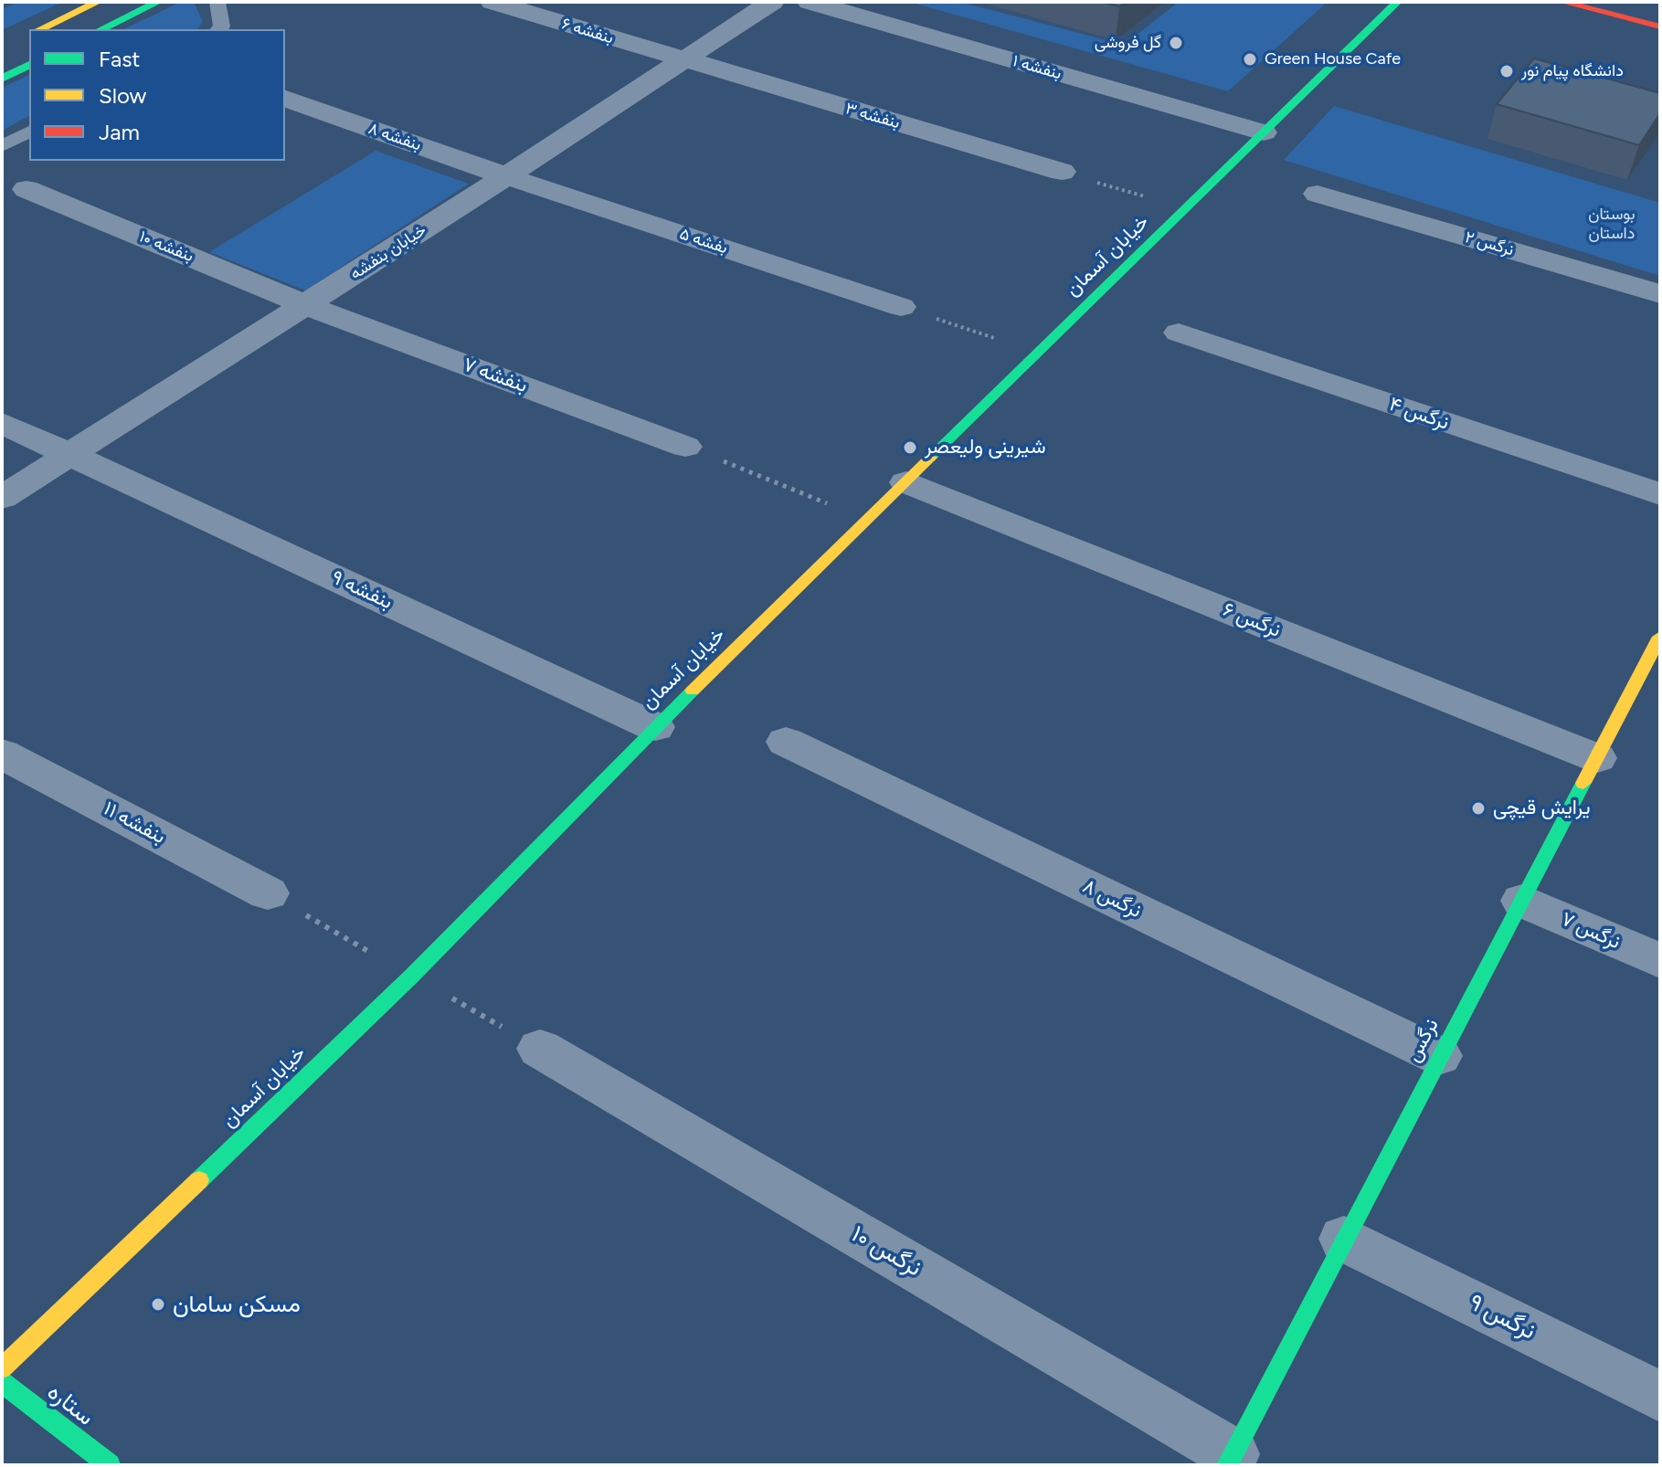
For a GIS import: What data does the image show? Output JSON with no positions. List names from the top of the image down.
{
  "streets": {
    "street": [
      "بنفشه ۶",
      "بنفشه ۱",
      "بنفشه ۳",
      "بنفشه ۸",
      "بفشه ۵",
      "نرگس ۲",
      "بنفشه ۱۰",
      "خیابان بنفشه",
      "خیابان آسمان",
      "بنفشه ۷",
      "نرگس ۴",
      "بنفشه ۹",
      "نرگس ۶",
      "بنفشه ۱۱",
      "نرگس ۸",
      "نرگس ۷",
      "نرگس",
      "نرگس ۱۰",
      "نرگس ۹",
      "ستاره"
    ]
  },
  "crossings": [
    ["بنفشه ۶", "بنفشه ۳"],
    ["بنفشه ۶", "خیابان بنفشه"],
    ["بنفشه ۱", "خیابان آسمان"],
    ["بنفشه ۳", "خیابان بنفشه"],
    ["بنفشه ۸", "بفشه ۵"],
    ["بنفشه ۸", "خیابان بنفشه"],
    ["بفشه ۵", "خیابان بنفشه"],
    ["بنفشه ۱۰", "خیابان بنفشه"],
    ["بنفشه ۱۰", "بنفشه ۷"],
    ["خیابان بنفشه", "بنفشه ۷"],
    ["خیابان بنفشه", "بنفشه ۹"],
    ["خیابان آسمان", "بنفشه ۹"],
    ["خیابان آسمان", "نرگس ۶"],
    ["نرگس ۶", "نرگس"],
    ["نرگس ۸", "نرگس"],
    ["نرگس ۷", "نرگس"],
    ["نرگس", "نرگس ۱۰"],
    ["نرگس", "نرگس ۹"]
  ],
  "parks": ["بوستان داستان"],
  "places": [
    "گل فروشی",
    "Green House Cafe",
    "دانشگاه پیام نور",
    "شیرینی ولیعصر",
    "یرایش قیچی",
    "مسکن سامان"
  ],
  "legend": ["Fast", "Slow", "Jam"]
}
